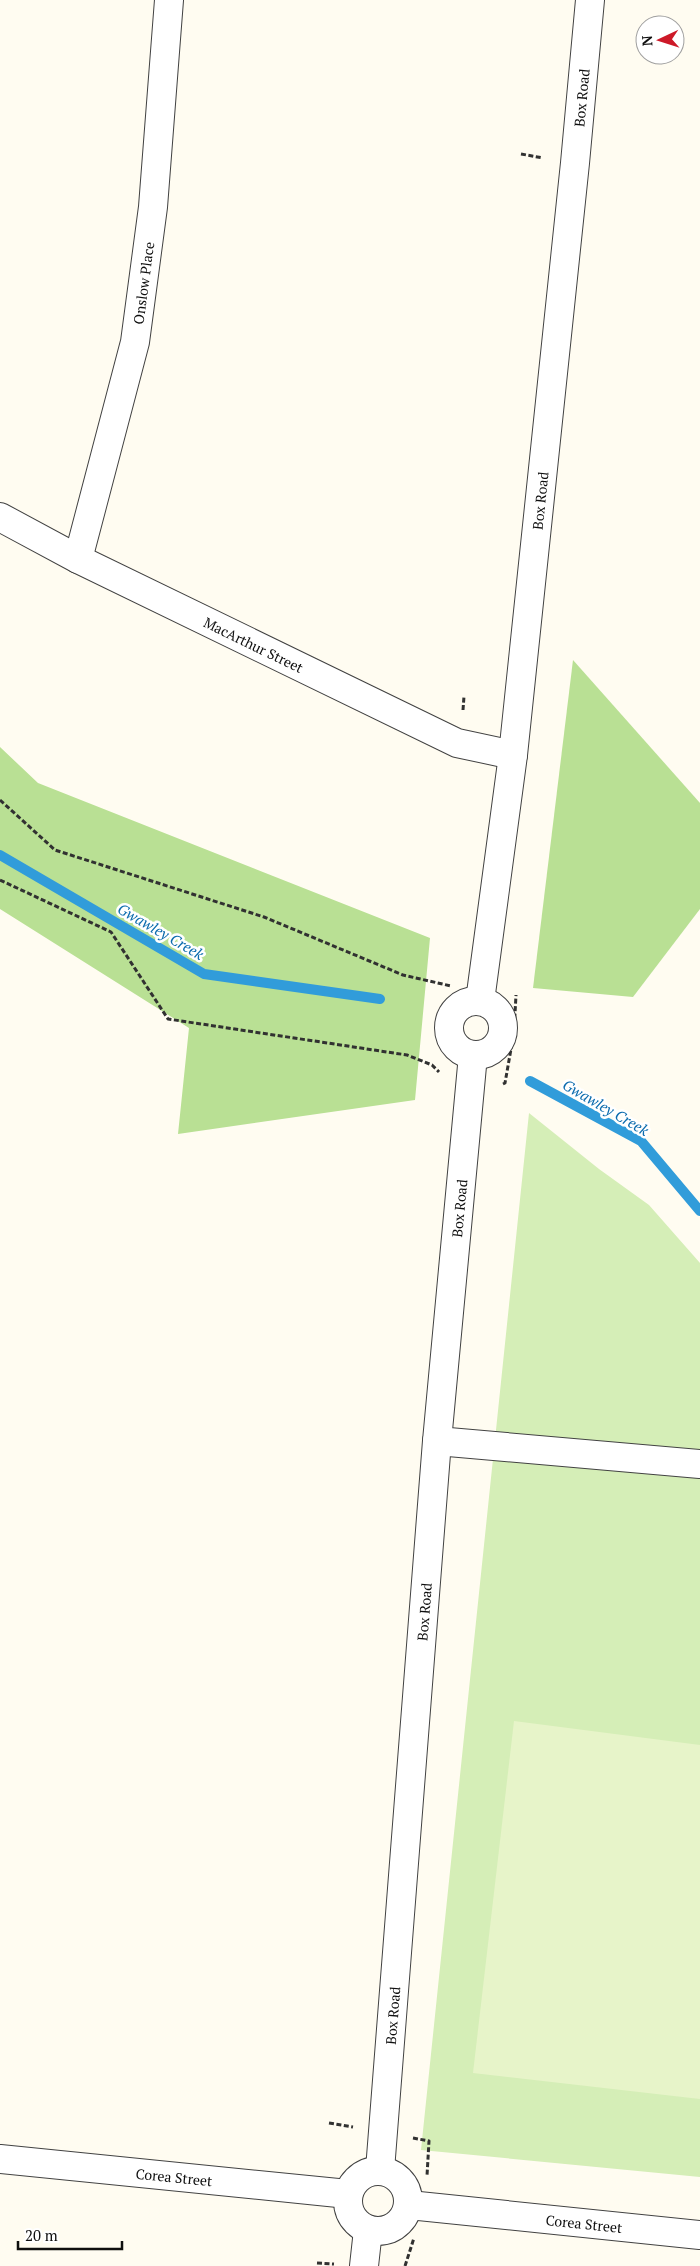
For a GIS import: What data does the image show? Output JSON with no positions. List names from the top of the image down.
{
  "streets": {
    "street": [
      "Box Road",
      "Onslow Place",
      "MacArthur Street",
      "Corea Street"
    ]
  },
  "crossings": [
    ["Box Road", "MacArthur Street"],
    ["Box Road", "Corea Street"],
    ["Onslow Place", "MacArthur Street"]
  ],
  "water": ["Gwawley Creek"],
  "scale_bar": "20 m",
  "north": "left"
}
